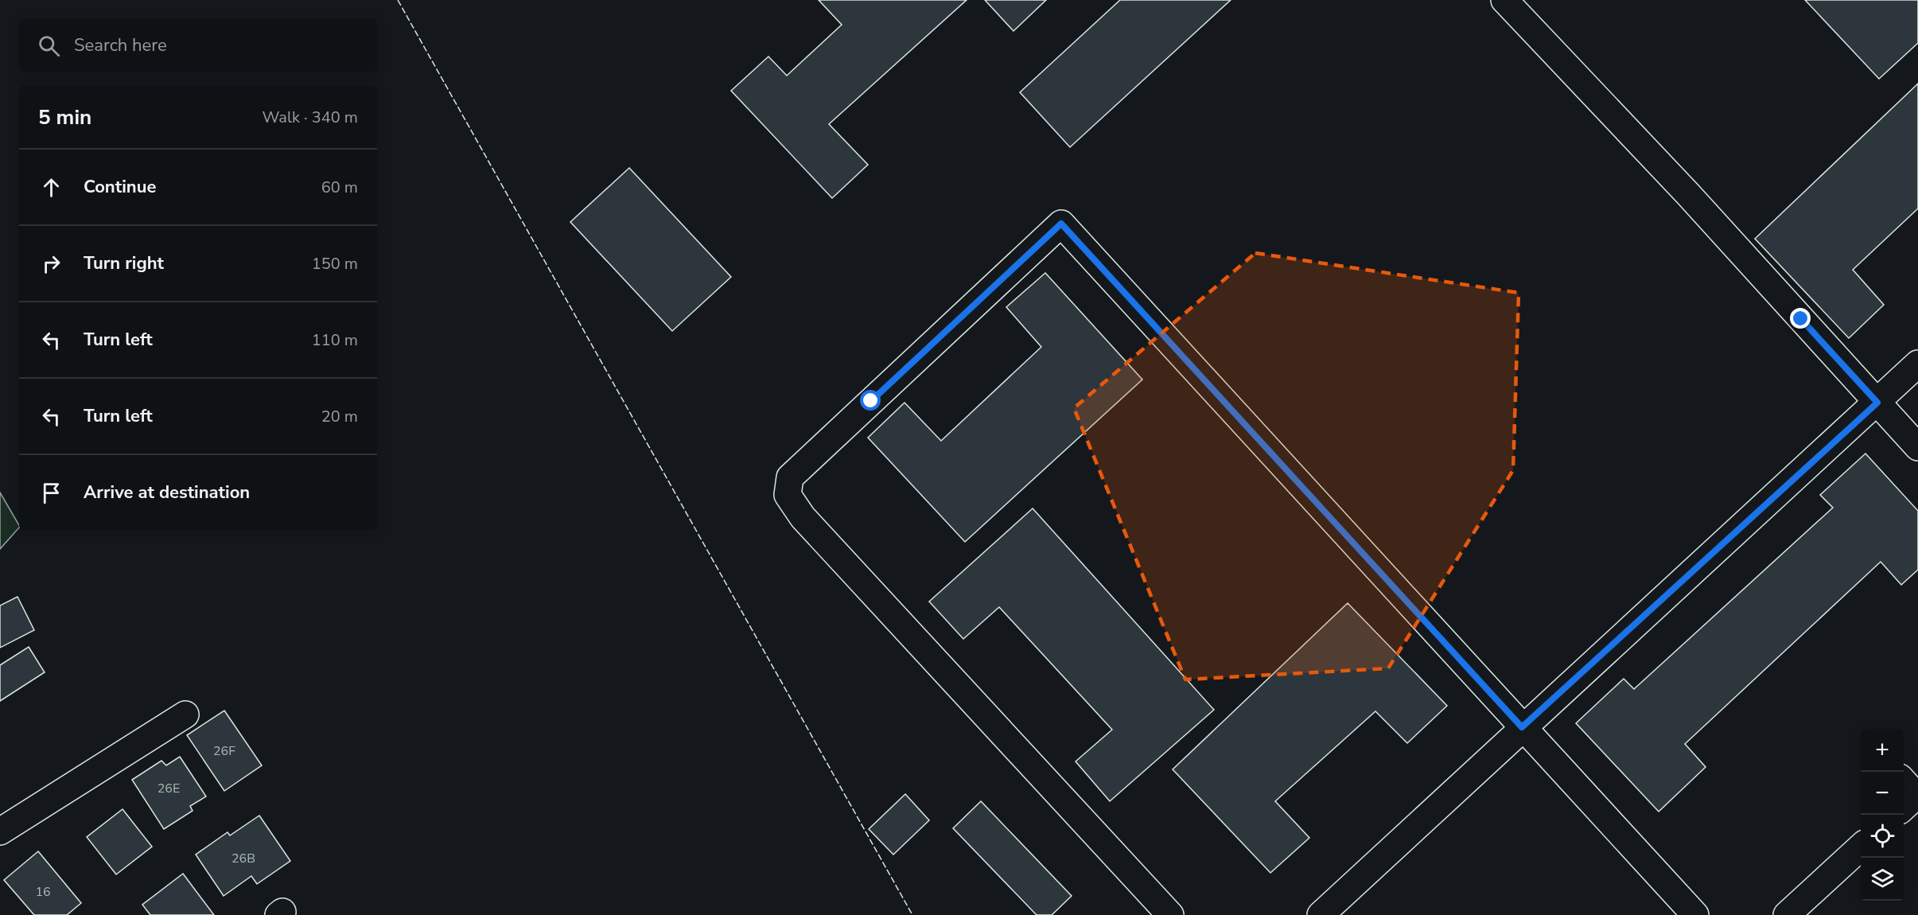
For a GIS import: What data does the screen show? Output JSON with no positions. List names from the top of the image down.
{
  "house_numbers": [
    "26F",
    "26E",
    "26B",
    "16"
  ],
  "page": {
    "search": "Search here",
    "heading": ["5 min", "Walk · 340 m"],
    "list": [
      ["Continue", "60 m"],
      ["Turn right", "150 m"],
      ["Turn left", "110 m"],
      ["Turn left", "20 m"],
      "Arrive at destination"
    ],
    "map_buttons": ["+", "−"]
  }
}
